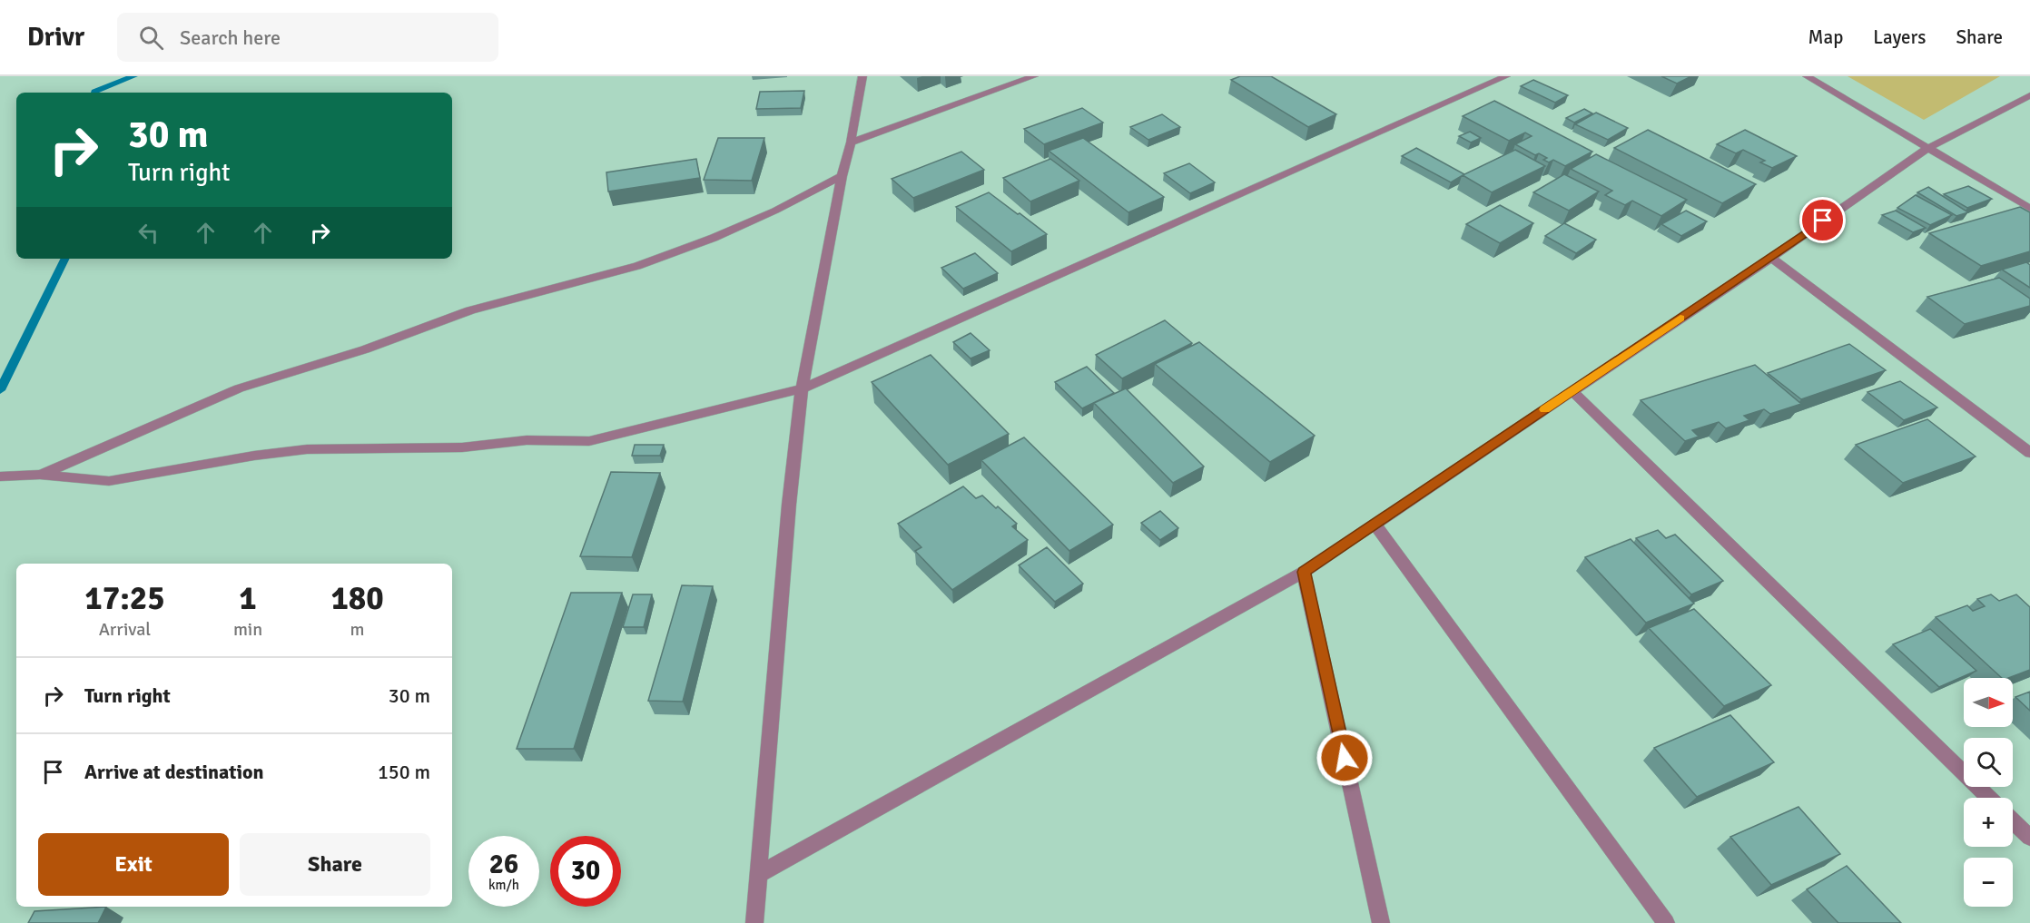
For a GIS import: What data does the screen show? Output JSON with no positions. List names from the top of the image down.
{
  "north": "right",
  "page": {
    "header": "Drivr",
    "search": "Search here",
    "nav": ["Map", "Layers", "Share"],
    "turn": ["30 m", "Turn right"],
    "eta": [
      "17:25",
      "Arrival",
      "1",
      "min",
      "180",
      "m"
    ],
    "list": [
      {
        "name": "Turn right",
        "value": "30 m"
      },
      {
        "name": "Arrive at destination",
        "value": "150 m"
      }
    ],
    "map_buttons": ["+", "−"],
    "buttons": ["Exit", "Share"],
    "speed": "26 km/h",
    "limit": "30"
  }
}
